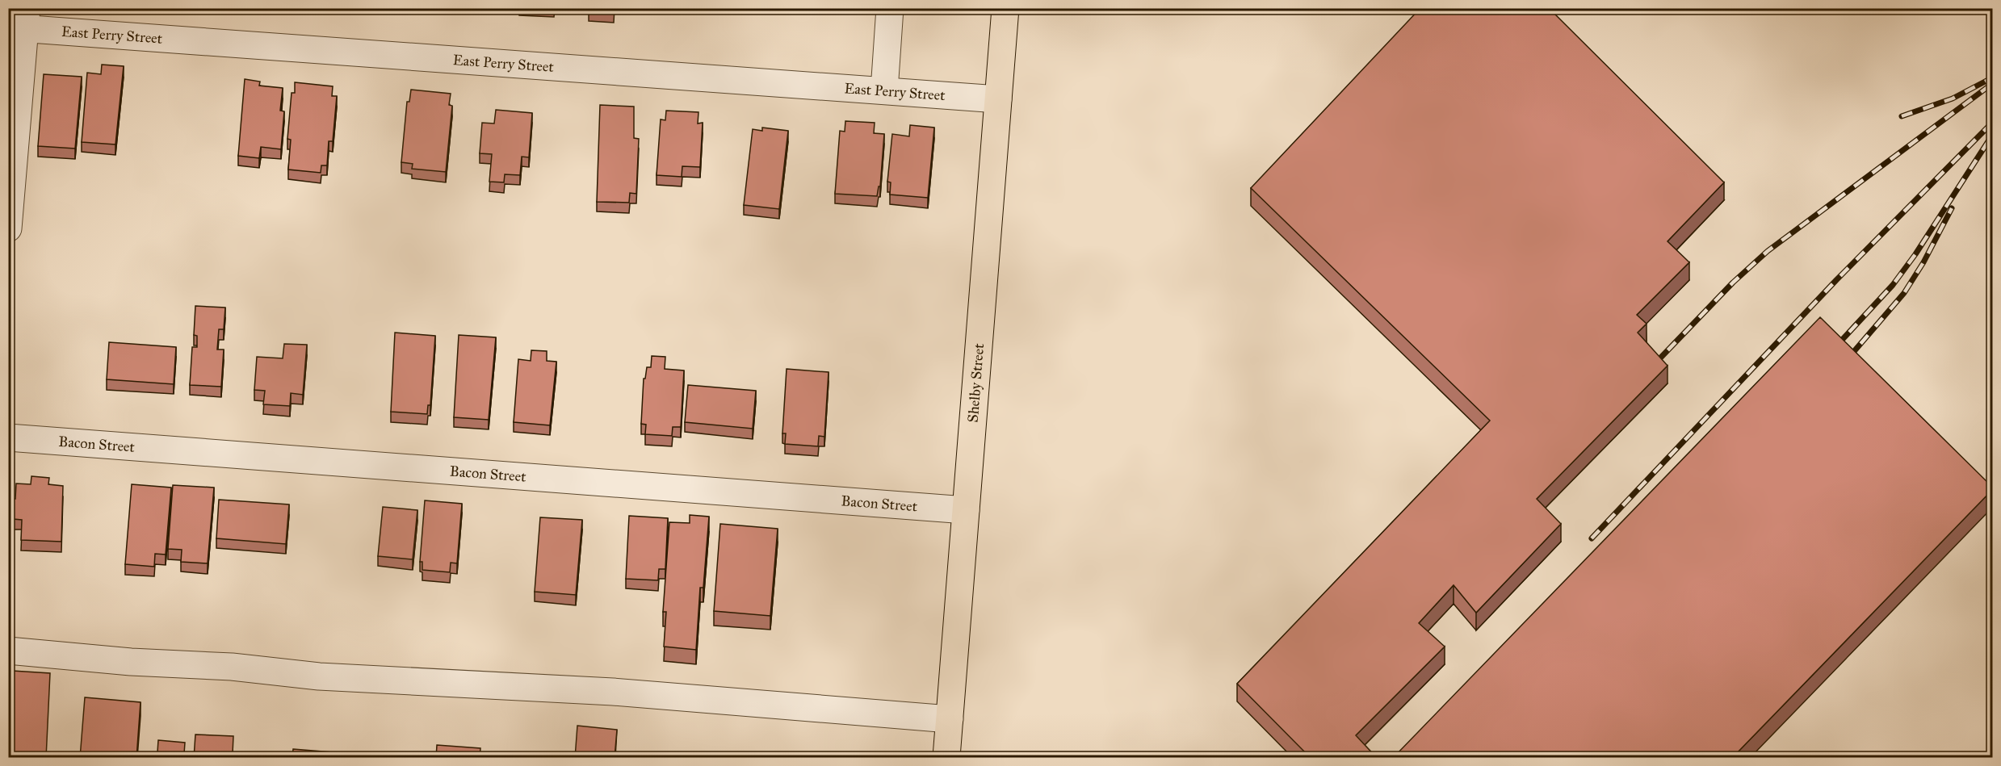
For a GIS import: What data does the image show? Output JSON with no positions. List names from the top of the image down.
{
  "streets": {
    "main road": ["Shelby Street"],
    "street": ["East Perry Street", "Bacon Street"]
  },
  "crossings": [
    ["East Perry Street", "Shelby Street"],
    ["Shelby Street", "Bacon Street"]
  ]
}
